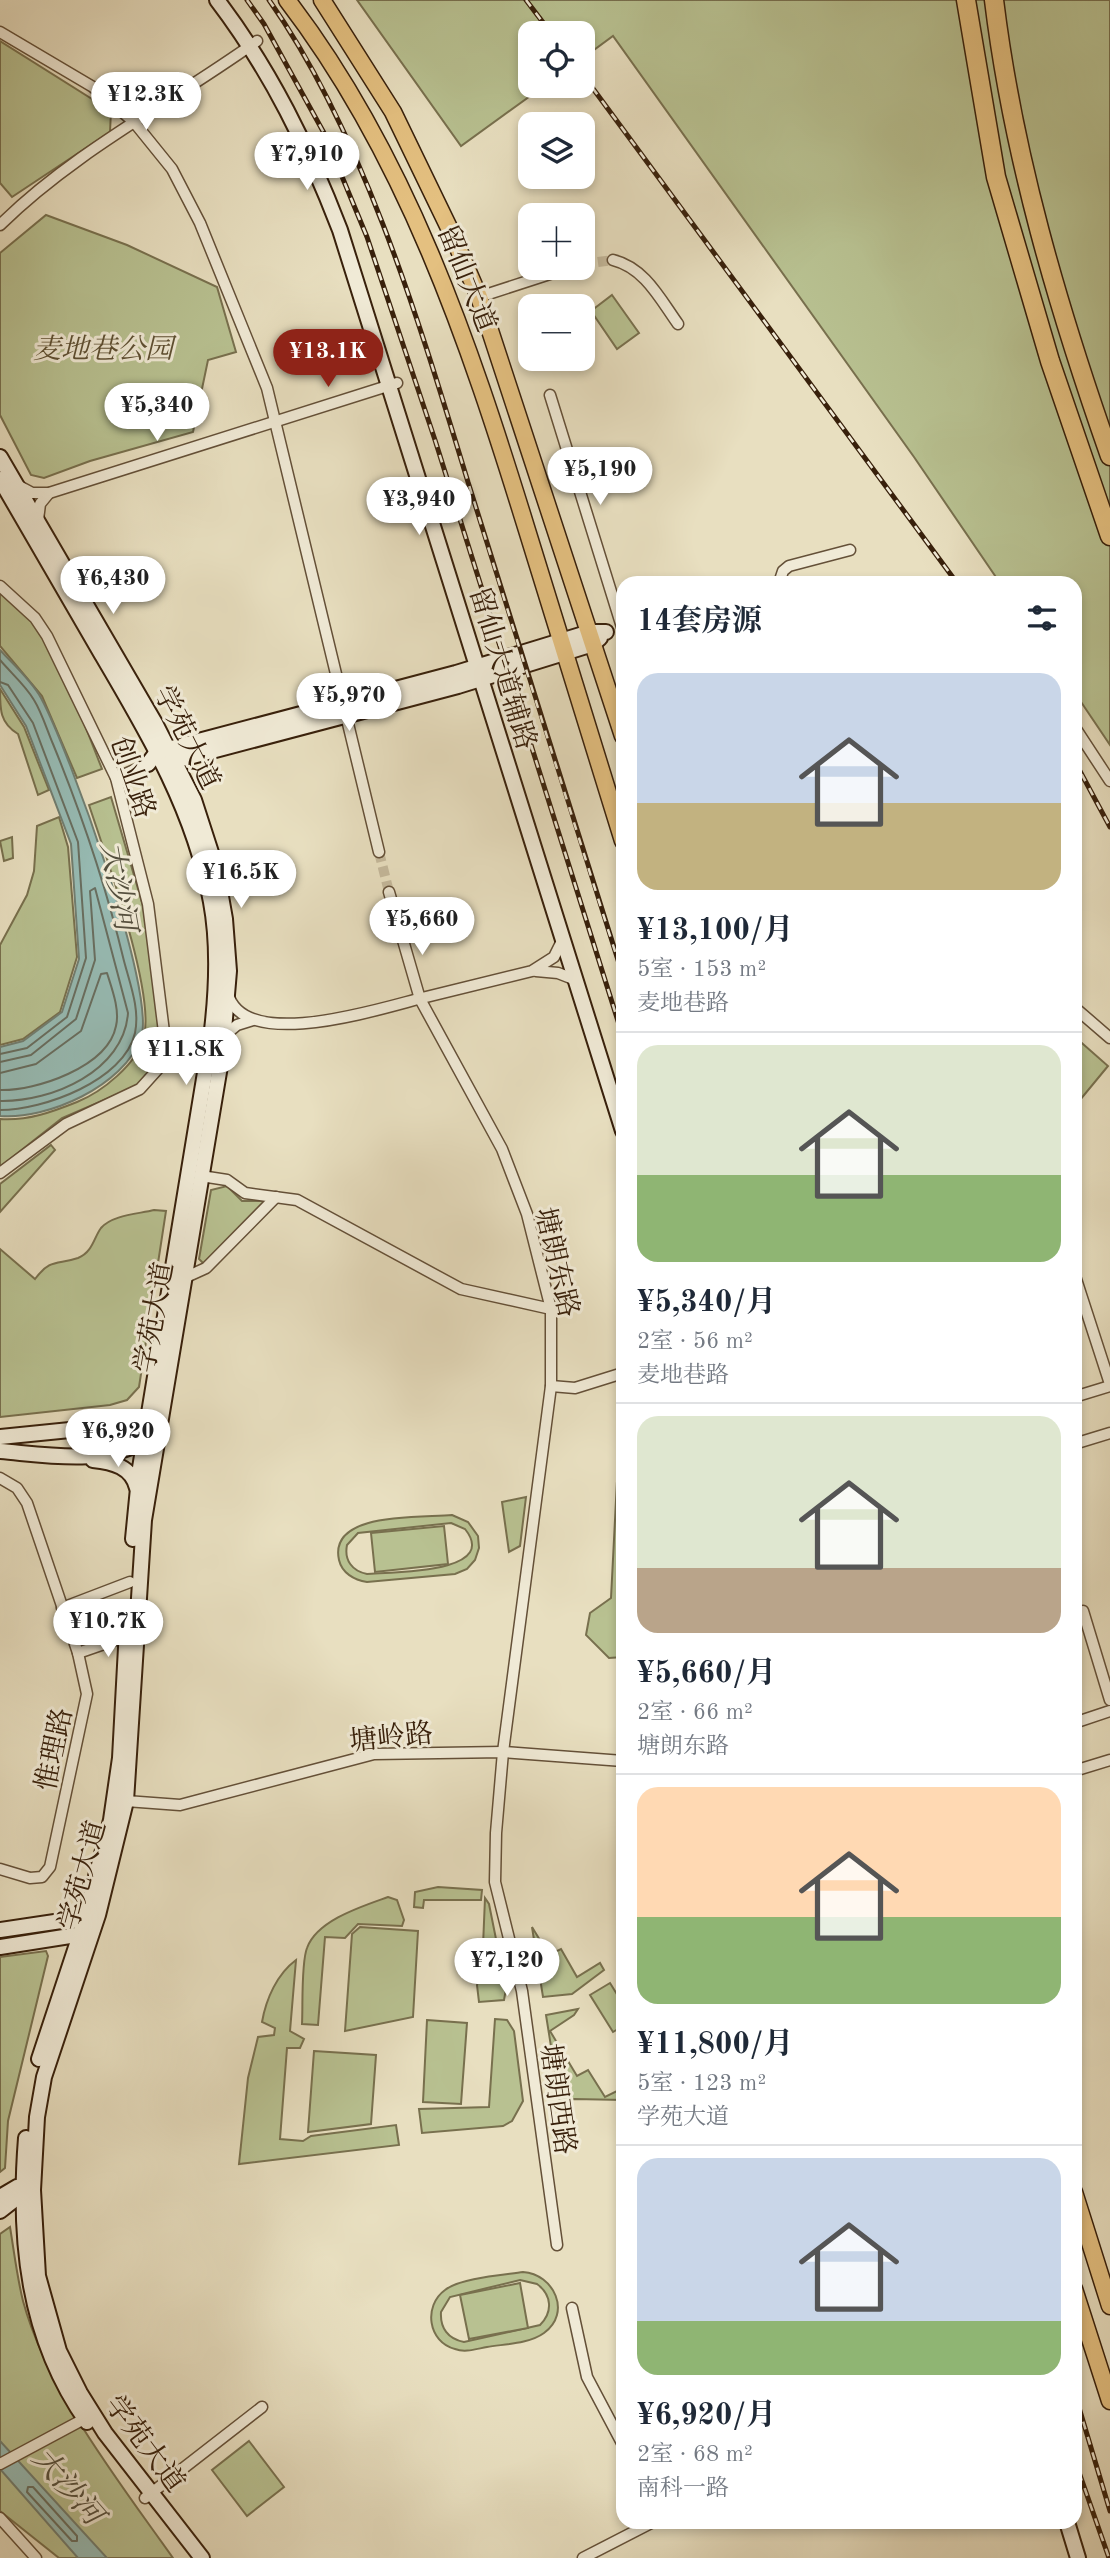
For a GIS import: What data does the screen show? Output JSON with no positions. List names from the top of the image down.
{
  "streets": {
    "main road": ["留仙大道", "留仙大道辅路", "学苑大道"],
    "street": [
      "创业路",
      "塘朗东路",
      "塘岭路",
      "惟理路",
      "塘朗西路"
    ]
  },
  "crossings": [
    ["学苑大道", "塘岭路"],
    ["塘朗东路", "塘岭路"],
    ["塘朗东路", "塘朗西路"],
    ["塘岭路", "塘朗西路"]
  ],
  "water": ["大沙河"],
  "parks": ["麦地巷公园"],
  "page": {
    "map_buttons": ["+", "−"],
    "price": [
      "¥12.3K",
      "¥7,910",
      "¥13.1K",
      "¥5,340",
      "¥5,190",
      "¥3,940",
      "¥6,430",
      "¥5,970",
      "¥16.5K",
      "¥5,660",
      "¥11.8K",
      "¥6,920",
      "¥10.7K",
      "¥7,120"
    ],
    "heading": "14套房源",
    "list": [
      {
        "name": "¥13,100/月",
        "note": "5室 · 153 m² · 麦地巷路"
      },
      {
        "name": "¥5,340/月",
        "note": "2室 · 56 m² · 麦地巷路"
      },
      {
        "name": "¥5,660/月",
        "note": "2室 · 66 m² · 塘朗东路"
      },
      {
        "name": "¥11,800/月",
        "note": "5室 · 123 m² · 学苑大道"
      },
      {
        "name": "¥6,920/月",
        "note": "2室 · 68 m² · 南科一路"
      }
    ]
  }
}
